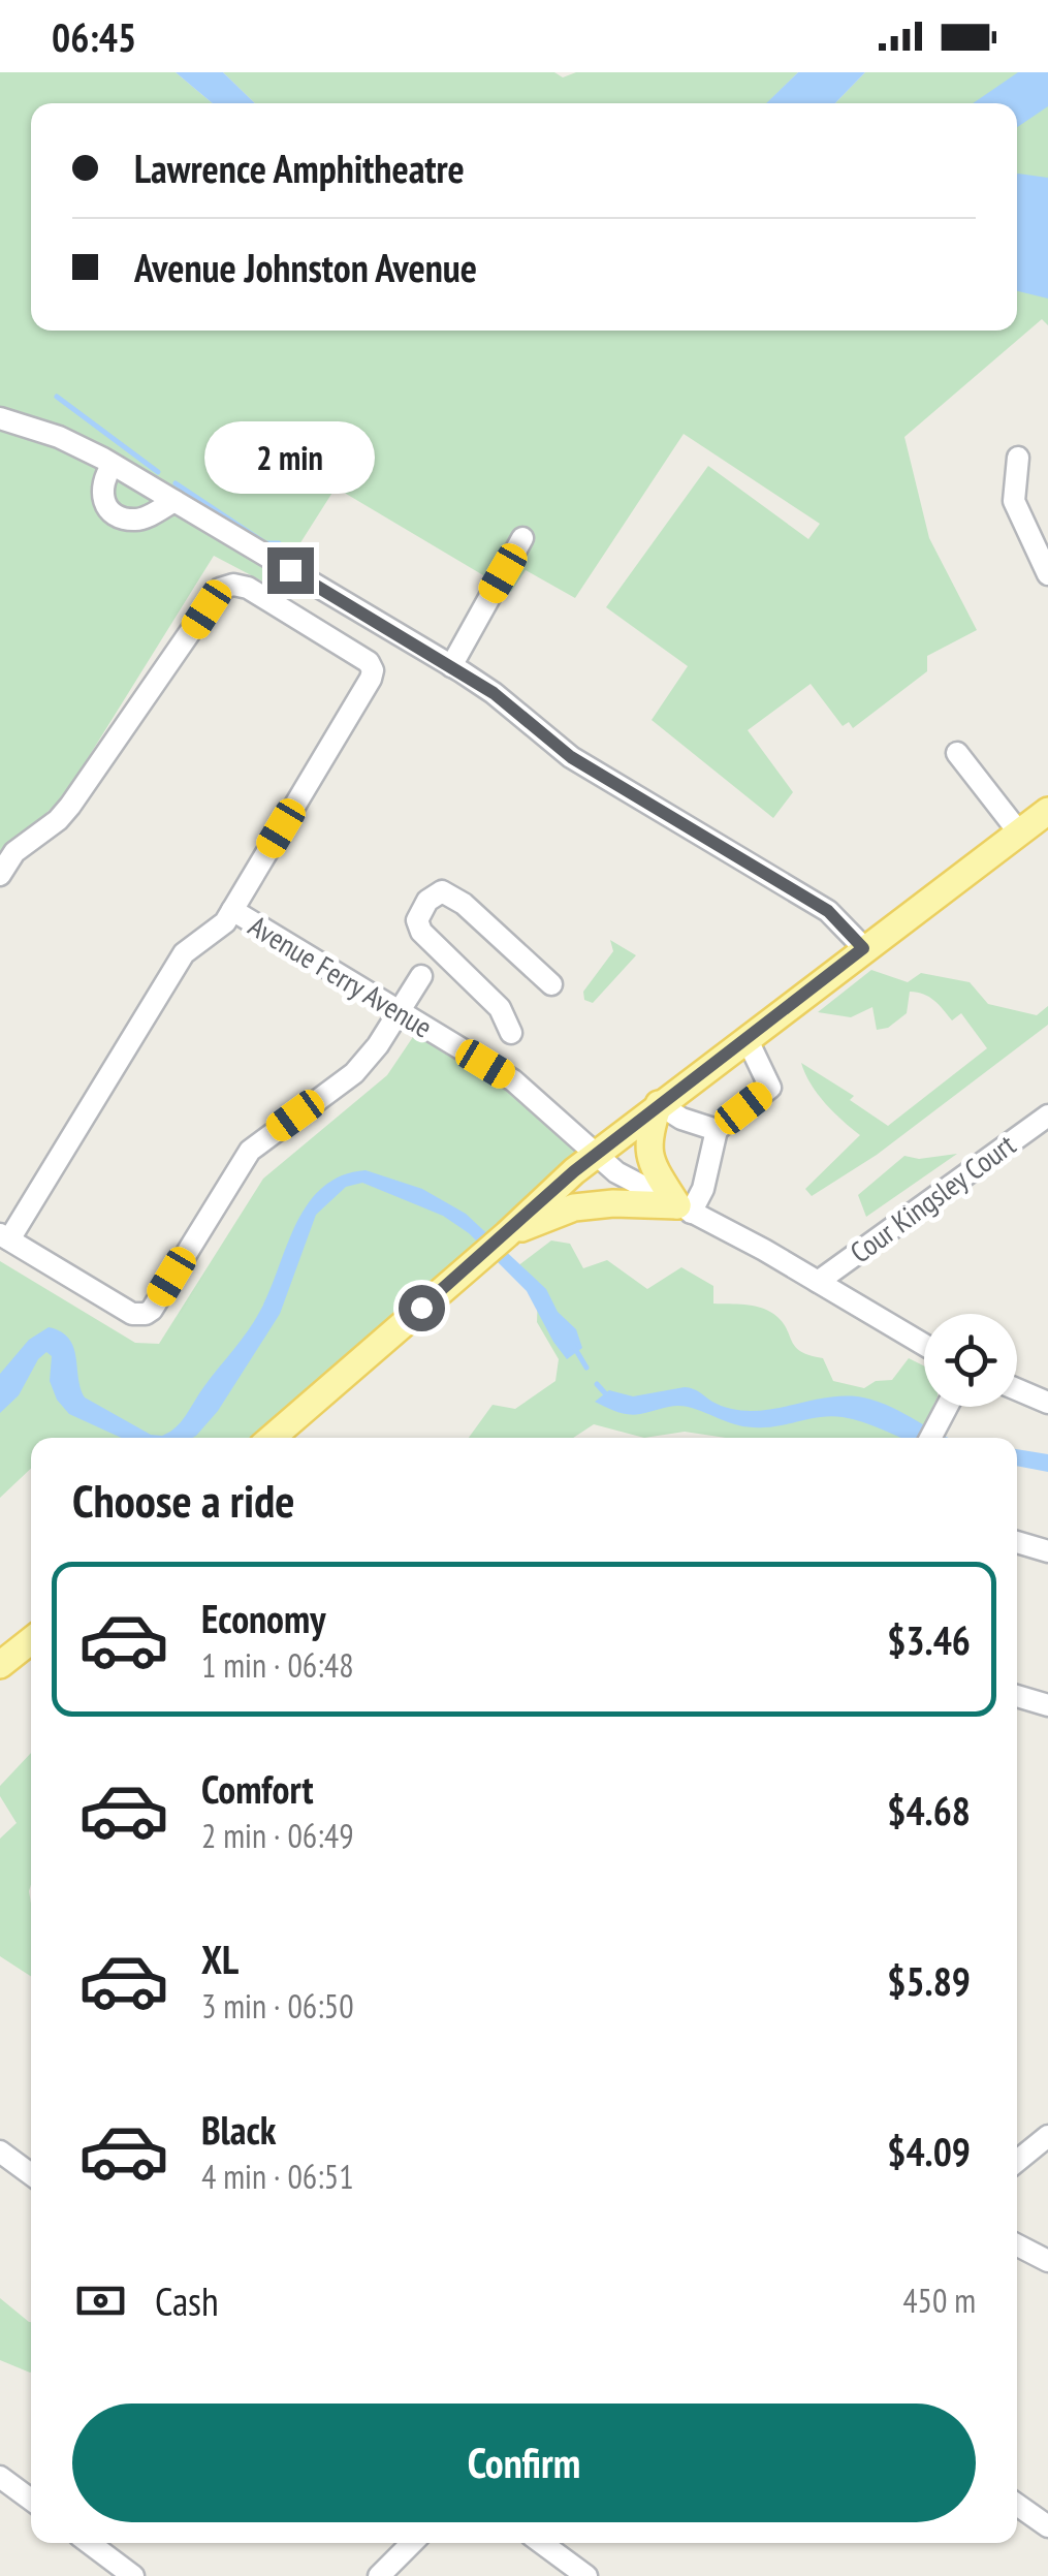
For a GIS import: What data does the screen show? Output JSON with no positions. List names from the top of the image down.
{
  "streets": {
    "street": ["Avenue Ferry Avenue", "Cour Kingsley Court"]
  },
  "crossings": [
    ["Avenue Ferry Avenue", "Cour Kingsley Court"]
  ],
  "page": {
    "status": "06:45",
    "banner": ["Lawrence Amphitheatre", "Avenue Johnston Avenue"],
    "bubble": "2 min",
    "heading": "Choose a ride",
    "list": [
      {
        "name": "Economy",
        "note": "1 min · 06:48",
        "value": "$3.46"
      },
      {
        "name": "Comfort",
        "note": "2 min · 06:49",
        "value": "$4.68"
      },
      {
        "name": "XL",
        "note": "3 min · 06:50",
        "value": "$5.89"
      },
      {
        "name": "Black",
        "note": "4 min · 06:51",
        "value": "$4.09"
      }
    ],
    "pay": ["Cash", "450 m"],
    "buttons": "Confirm"
  }
}
